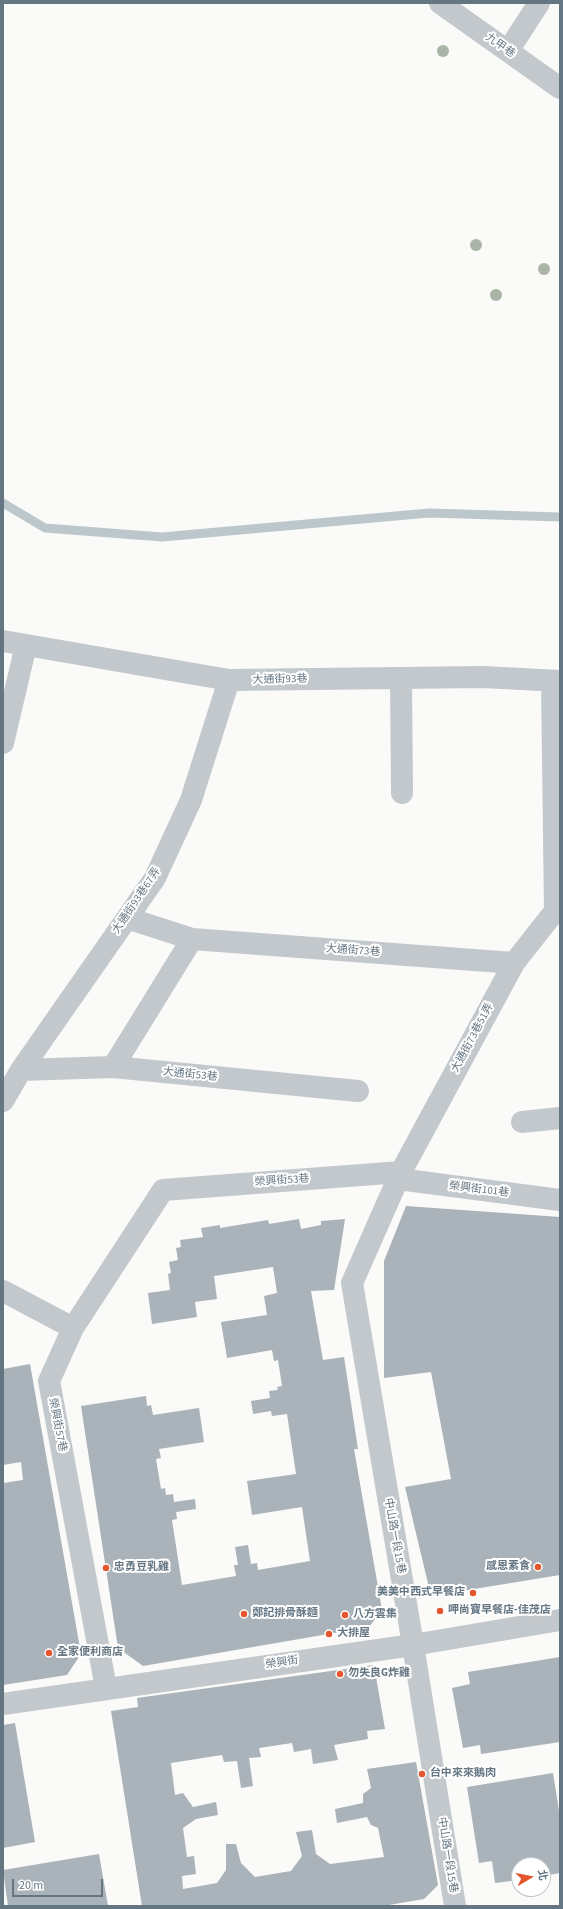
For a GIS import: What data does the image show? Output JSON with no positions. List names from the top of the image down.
{
  "streets": {
    "street": [
      "九甲巷",
      "大通街93巷",
      "大通街93巷67弄",
      "大通街73巷",
      "大通街73巷51弄",
      "大通街53巷",
      "榮興街53巷",
      "榮興街101巷",
      "榮興街57巷",
      "中山路一段15巷",
      "榮興街"
    ]
  },
  "crossings": [
    ["大通街93巷", "大通街93巷67弄"],
    ["大通街93巷67弄", "大通街73巷"],
    ["大通街93巷67弄", "大通街53巷"],
    ["大通街73巷", "大通街73巷51弄"],
    ["大通街73巷51弄", "榮興街53巷"],
    ["大通街73巷51弄", "榮興街101巷"],
    ["大通街73巷51弄", "中山路一段15巷"],
    ["榮興街53巷", "榮興街101巷"],
    ["榮興街53巷", "榮興街57巷"],
    ["榮興街57巷", "榮興街"],
    ["中山路一段15巷", "榮興街"]
  ],
  "places": [
    "感恩素食",
    "忠勇豆乳雞",
    "美美中西式早餐店",
    "呷尚寶早餐店-佳茂店",
    "鄭記排骨酥麵",
    "八方雲集",
    "大排屋",
    "全家便利商店",
    "勿失良G炸雞",
    "台中來來鵝肉"
  ],
  "scale_bar": "20 m",
  "north": "right"
}
